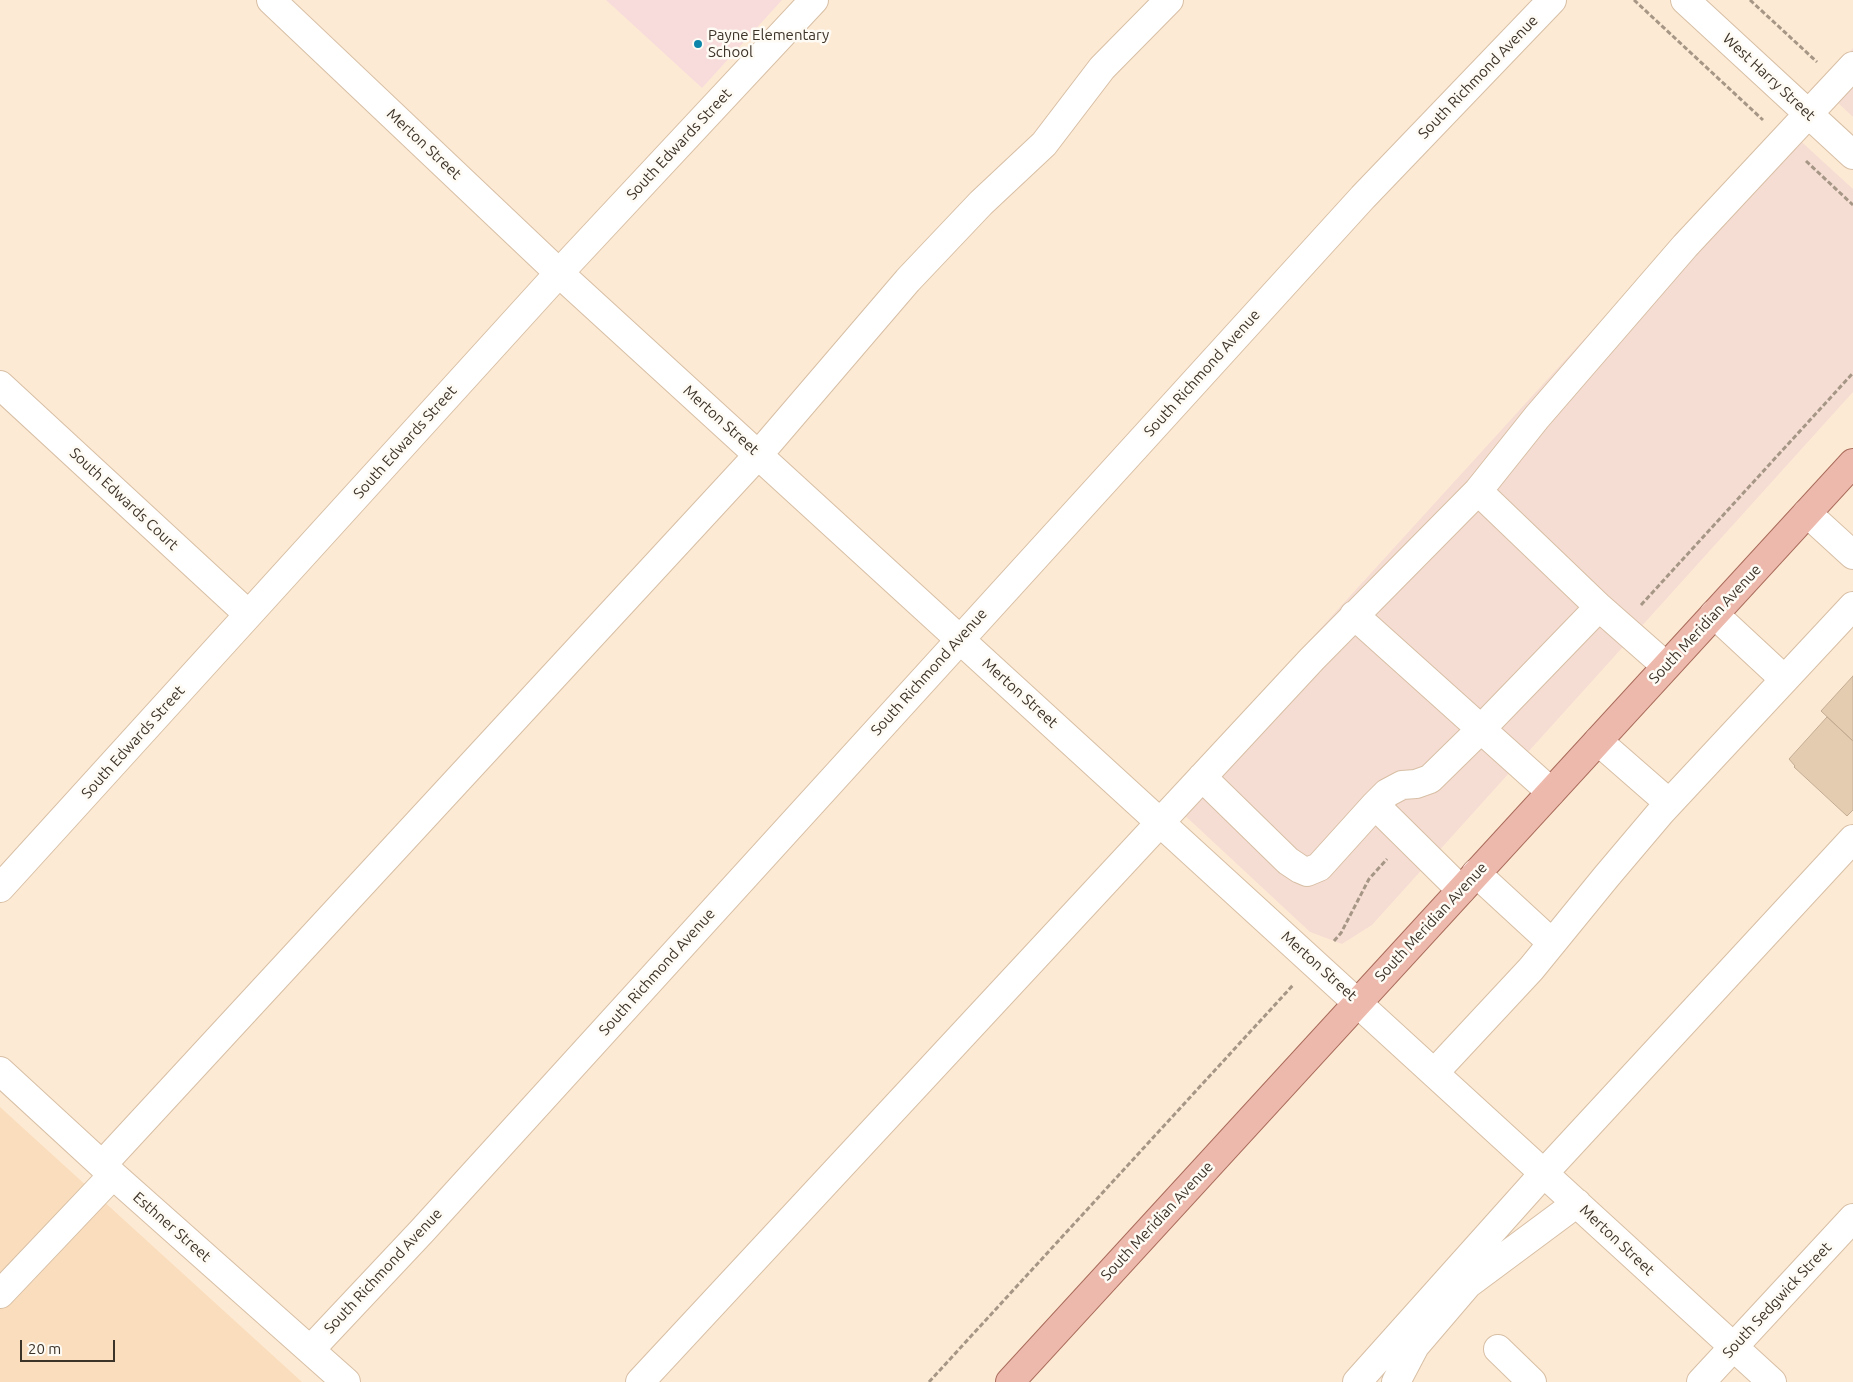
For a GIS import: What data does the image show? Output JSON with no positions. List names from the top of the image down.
{
  "streets": {
    "main road": ["South Meridian Avenue"],
    "street": [
      "South Richmond Avenue",
      "West Harry Street",
      "Merton Street",
      "South Edwards Street",
      "South Edwards Court",
      "Esthner Street",
      "South Sedgwick Street"
    ]
  },
  "crossings": [
    ["South Richmond Avenue", "Merton Street"],
    ["South Richmond Avenue", "Esthner Street"],
    ["Merton Street", "South Edwards Street"],
    ["Merton Street", "South Meridian Avenue"],
    ["Merton Street", "South Sedgwick Street"],
    ["South Edwards Street", "South Edwards Court"]
  ],
  "places": ["Payne Elementary School"],
  "scale_bar": "20 m"
}
